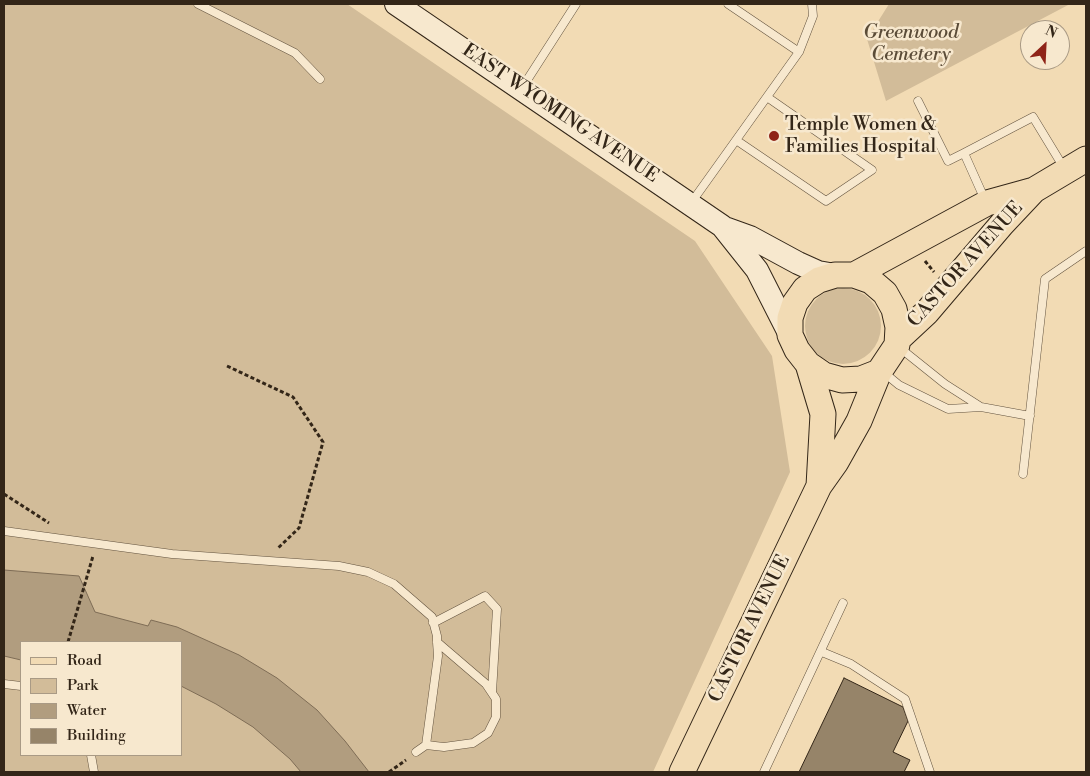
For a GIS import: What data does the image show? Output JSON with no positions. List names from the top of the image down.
{
  "streets": {
    "main road": ["CASTOR AVENUE"],
    "street": ["EAST WYOMING AVENUE"]
  },
  "crossings": [
    ["EAST WYOMING AVENUE", "CASTOR AVENUE"]
  ],
  "parks": ["Greenwood Cemetery"],
  "places": ["Temple Women & Families Hospital"],
  "legend": [
    "Road",
    "Park",
    "Water",
    "Building"
  ],
  "north": "top right"
}
